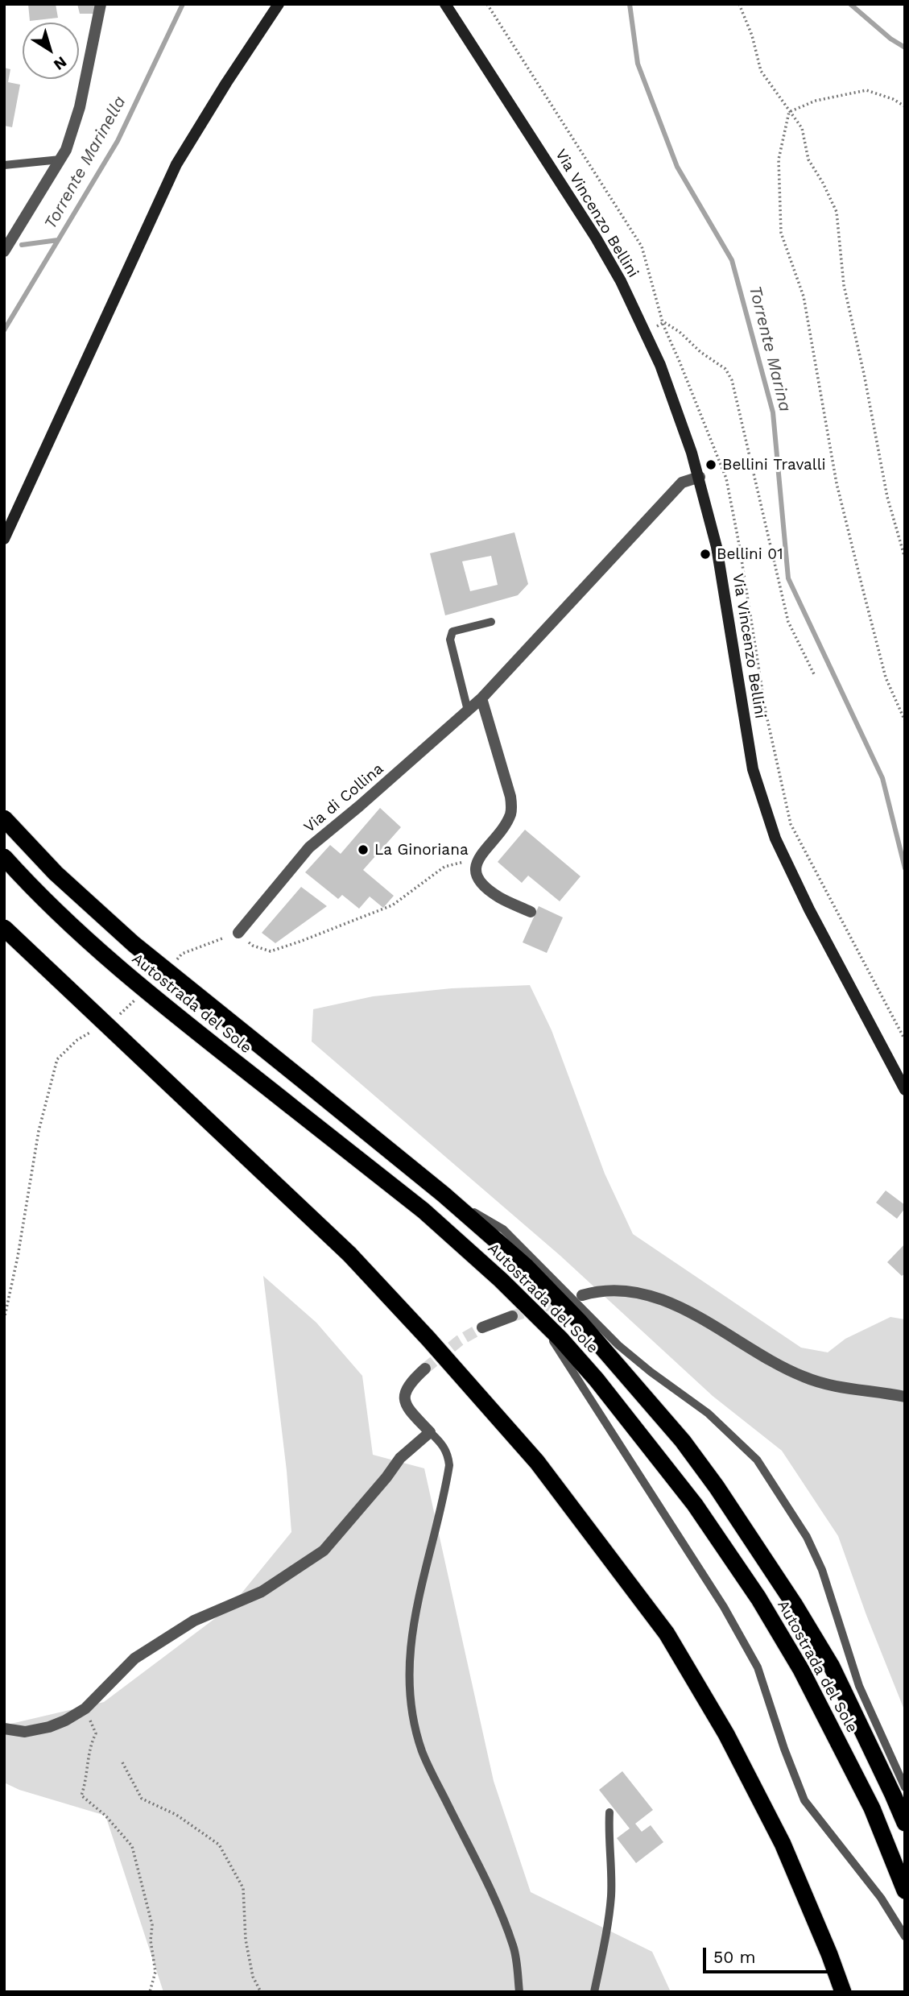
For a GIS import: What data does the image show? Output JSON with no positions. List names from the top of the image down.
{
  "streets": {
    "highway": ["Autostrada del Sole"],
    "main road": ["Via Vincenzo Bellini"],
    "street": ["Via di Collina"]
  },
  "crossings": [
    ["Via Vincenzo Bellini", "Via di Collina"]
  ],
  "water": ["Torrente Marinella", "Torrente Marina"],
  "places": ["Bellini Travalli", "Bellini 01", "La Ginoriana"],
  "scale_bar": "50 m",
  "north": "bottom right"
}
